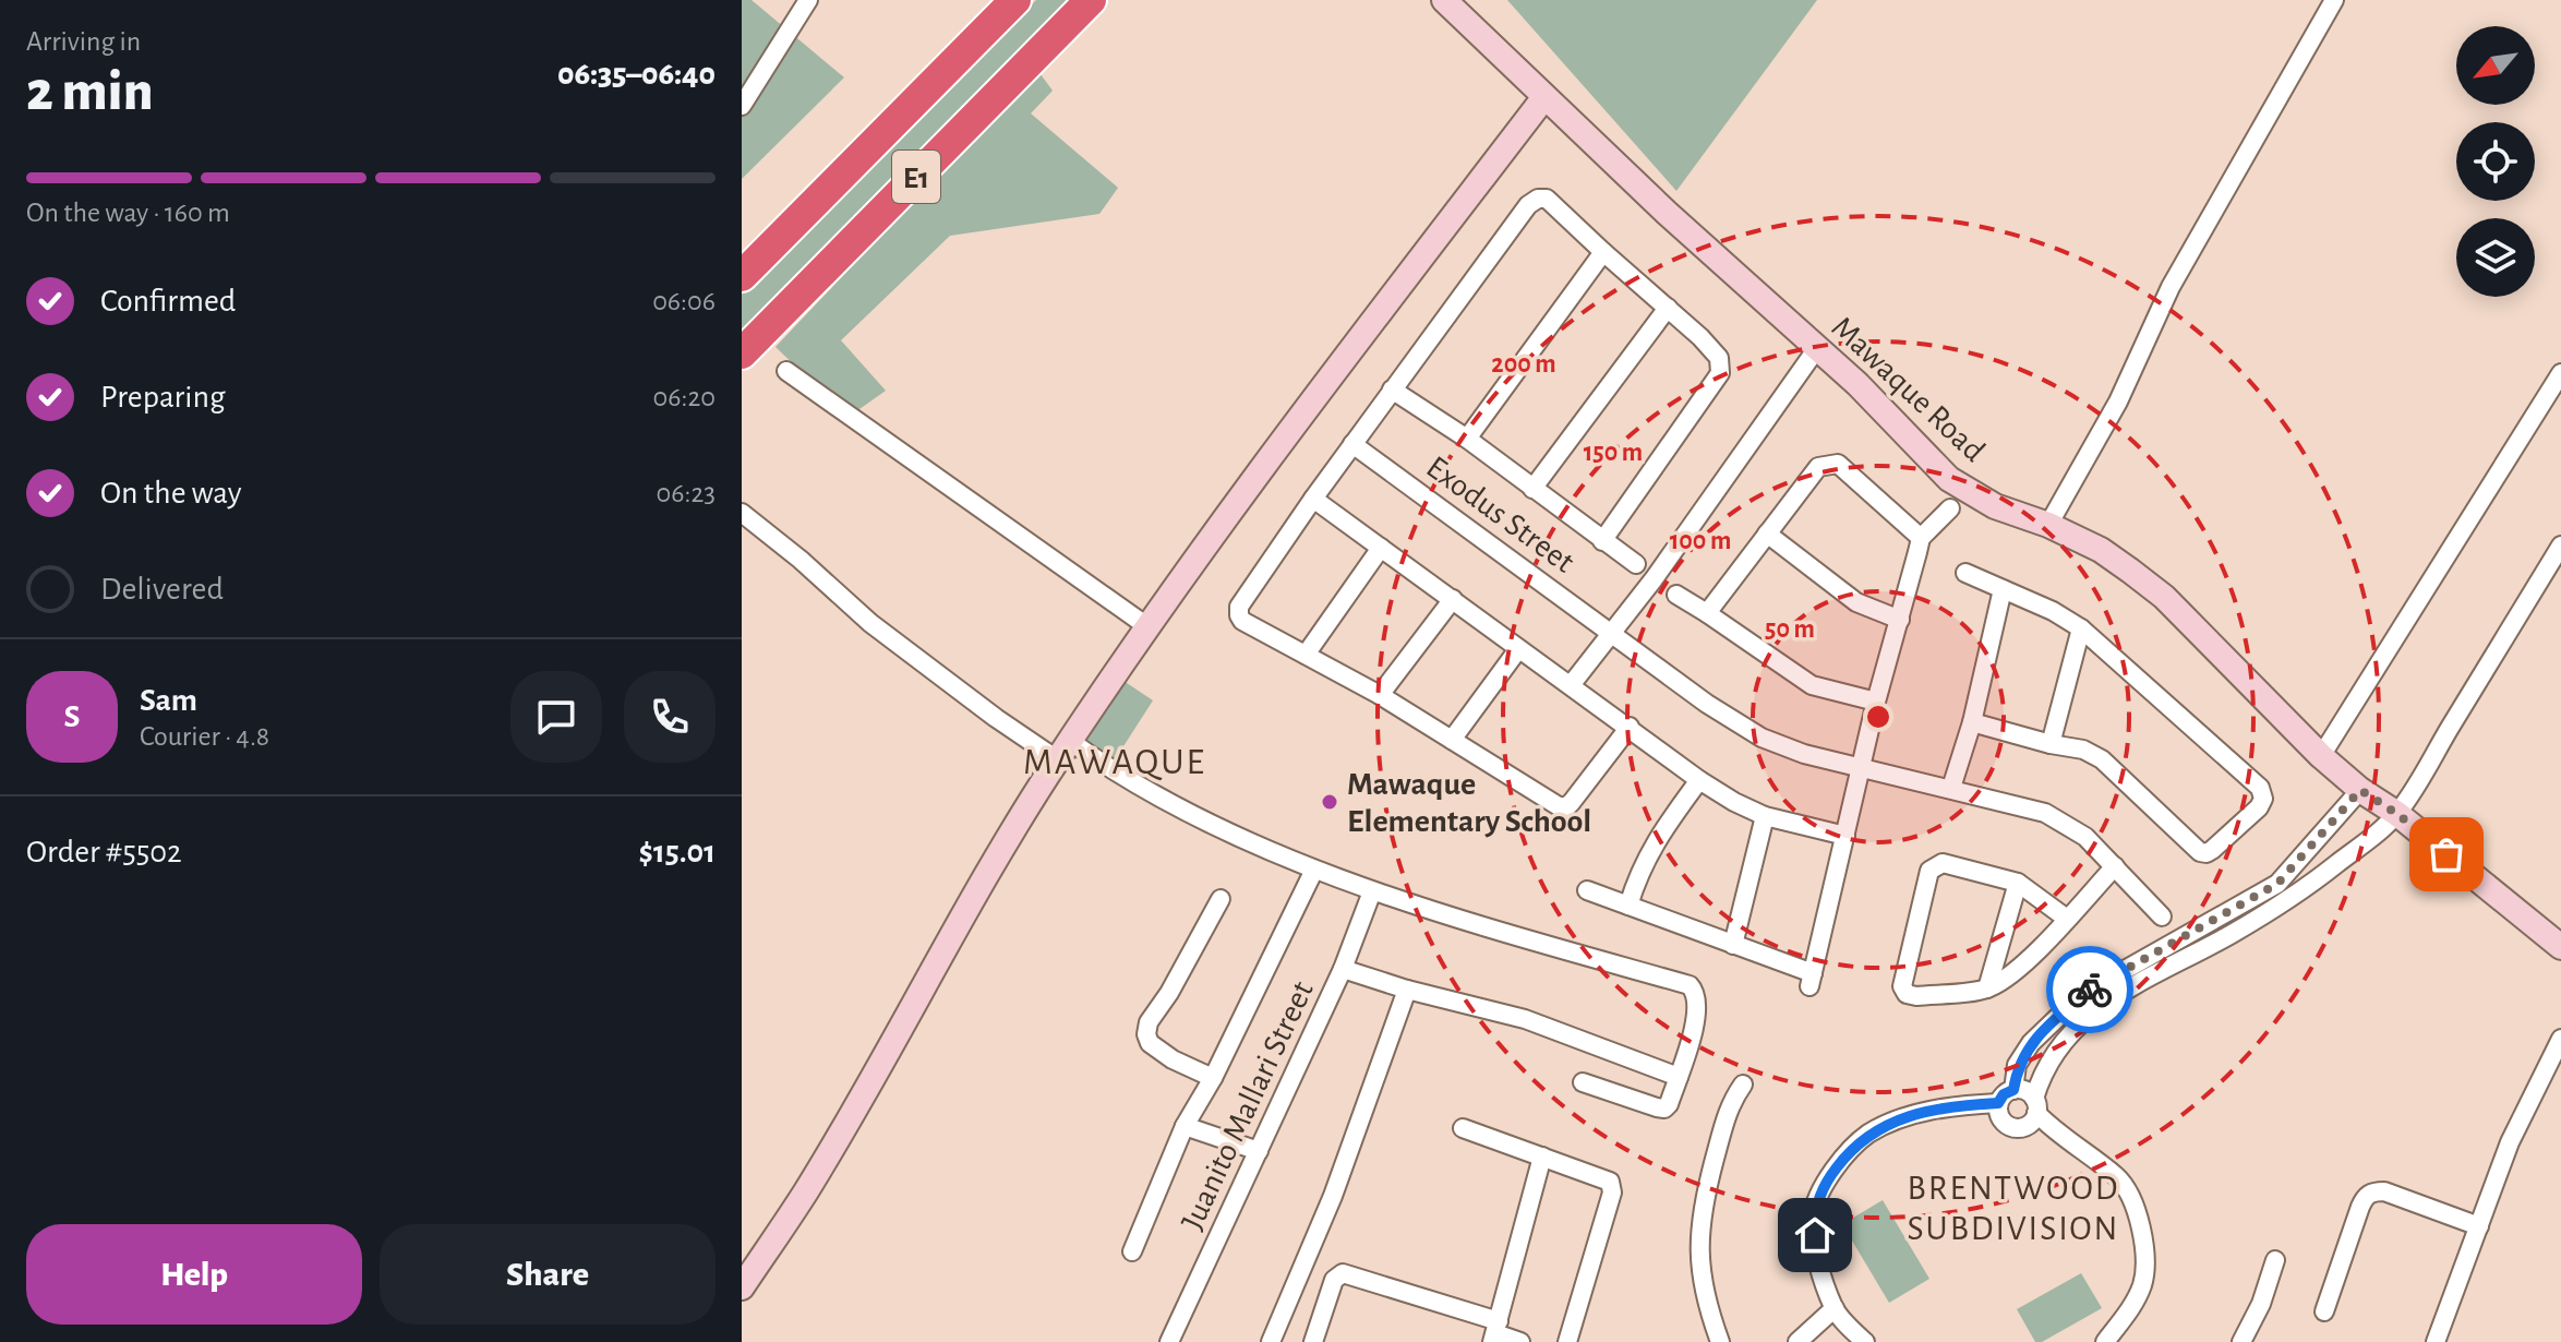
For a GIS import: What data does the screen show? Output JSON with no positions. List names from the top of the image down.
{
  "streets": {
    "highway": ["E1"],
    "main road": ["Mawaque Road"],
    "street": ["Exodus Street", "Juanito Mallari Street"]
  },
  "districts": ["MAWAQUE", "BRENTWOOD SUBDIVISION"],
  "places": ["Mawaque Elementary School"],
  "north": "bottom left",
  "page": {
    "heading": ["2 min", "Arriving in", "06:35–06:40"],
    "panel": [
      "Sam",
      "Courier · 4.8",
      "Order #5502",
      "$15.01"
    ],
    "bar": "On the way · 160 m",
    "list": [
      ["Confirmed", "06:06"],
      ["Preparing", "06:20"],
      ["On the way", "06:23"],
      "Delivered"
    ],
    "round": "S",
    "buttons": ["Help", "Share"]
  },
  "rings": [
    "200 m",
    "150 m",
    "100 m",
    "50 m"
  ]
}
